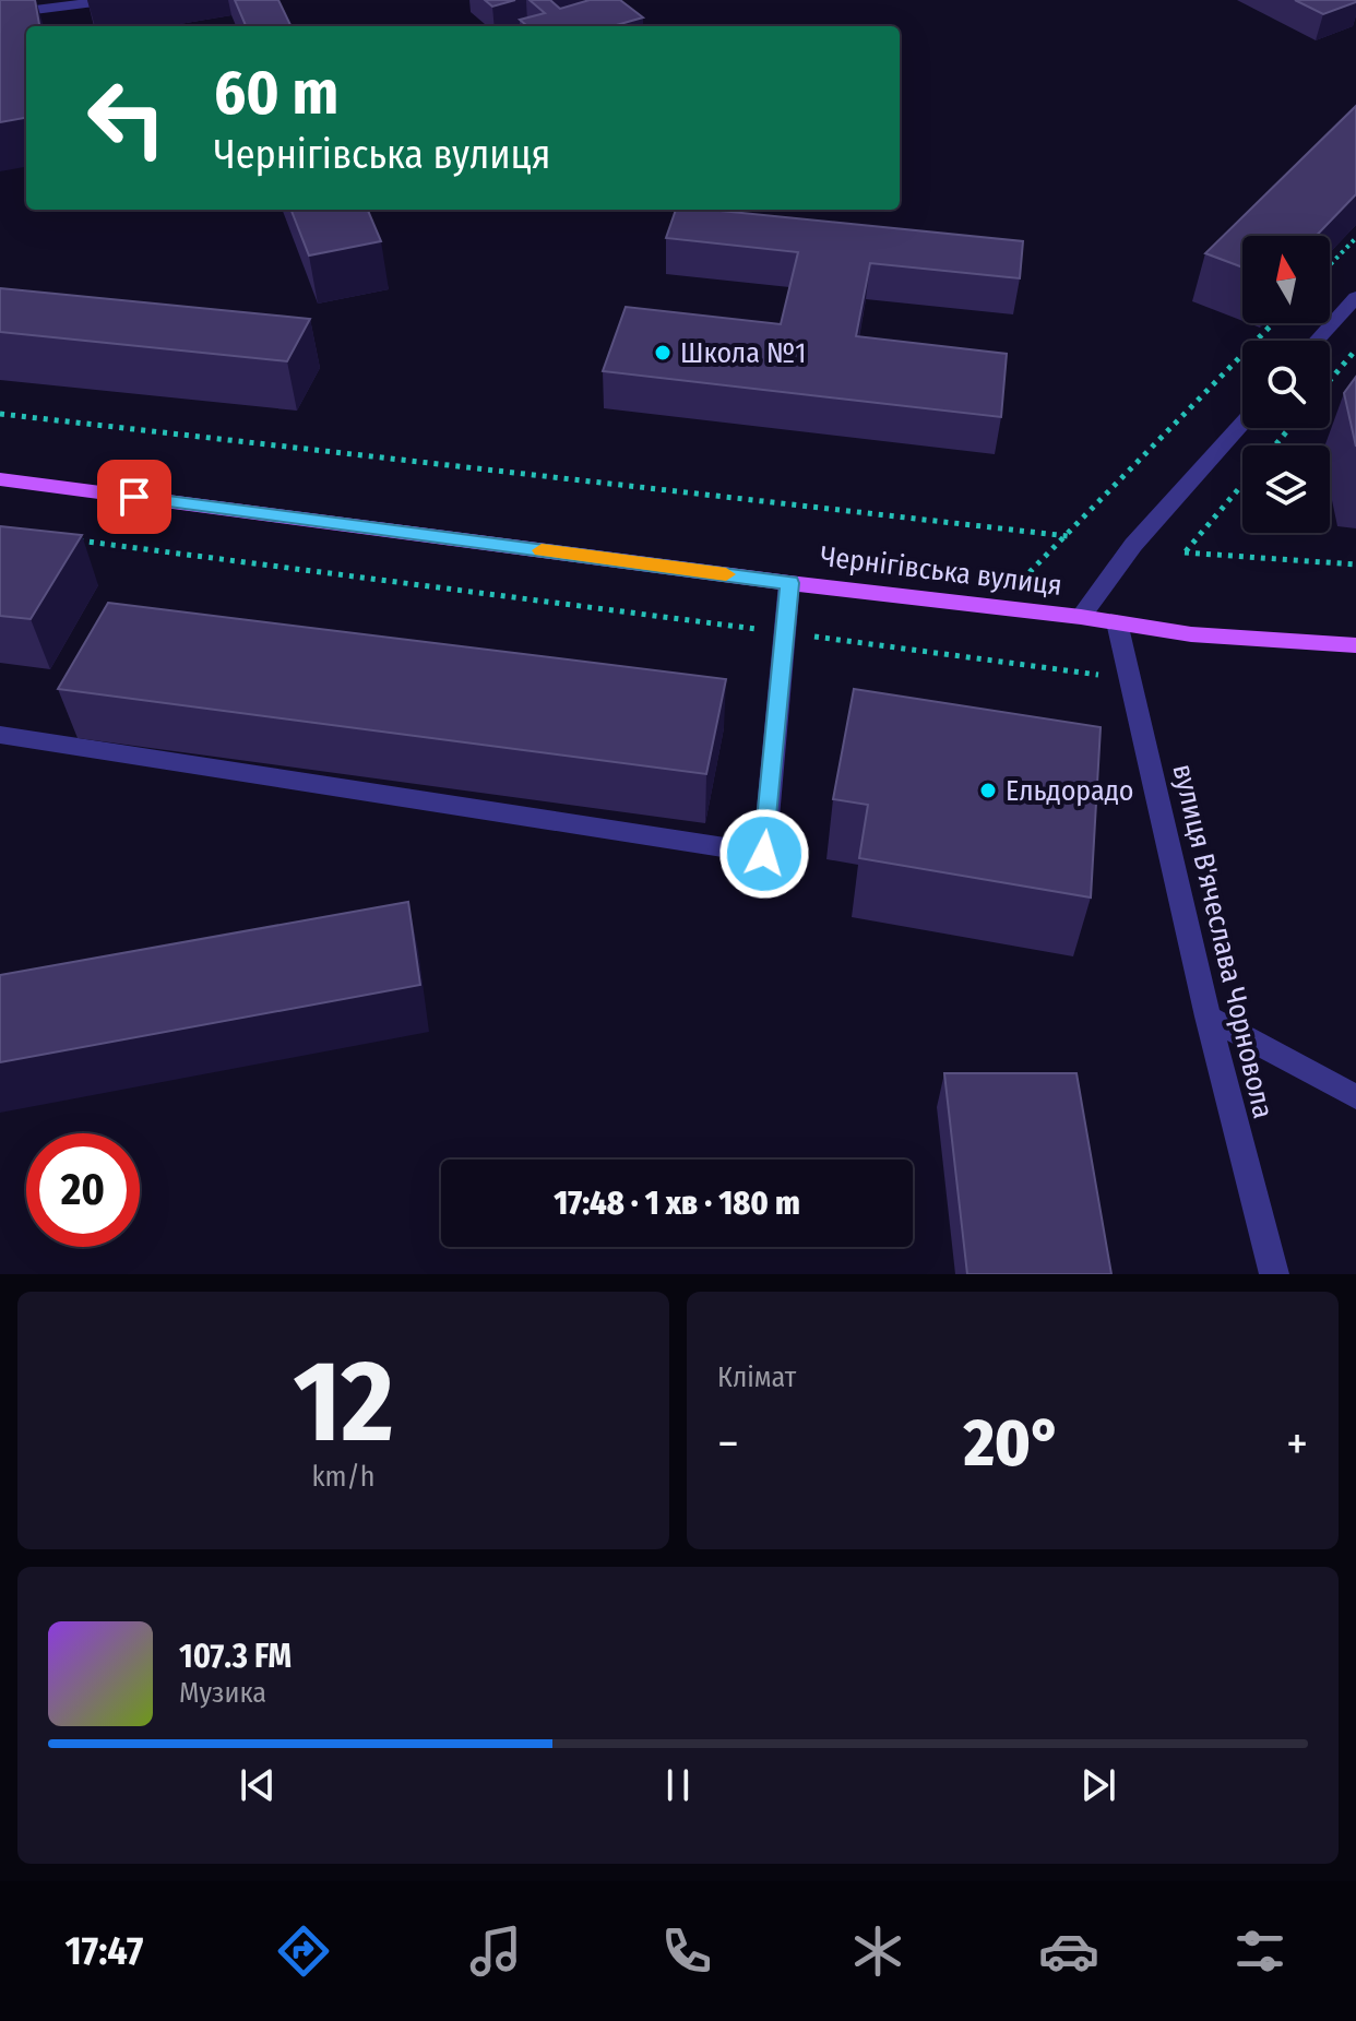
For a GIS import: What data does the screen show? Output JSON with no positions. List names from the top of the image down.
{
  "streets": {
    "main road": ["Чернігівська вулиця"],
    "street": ["вулиця В'ячеслава Чорновола"]
  },
  "crossings": [
    ["Чернігівська вулиця", "вулиця В'ячеслава Чорновола"]
  ],
  "places": ["Школа №1", "Ельдорадо"],
  "north": "top",
  "page": {
    "turn": ["60 m", "Чернігівська вулиця"],
    "limit": "20",
    "trip": "17:48 · 1 хв · 180 m",
    "tile": [
      ["12", "km/h"],
      "Клімат"
    ],
    "heat": ["−", "20°", "+"],
    "song": ["107.3 FM", "Музика"],
    "tabs": "17:47"
  }
}
